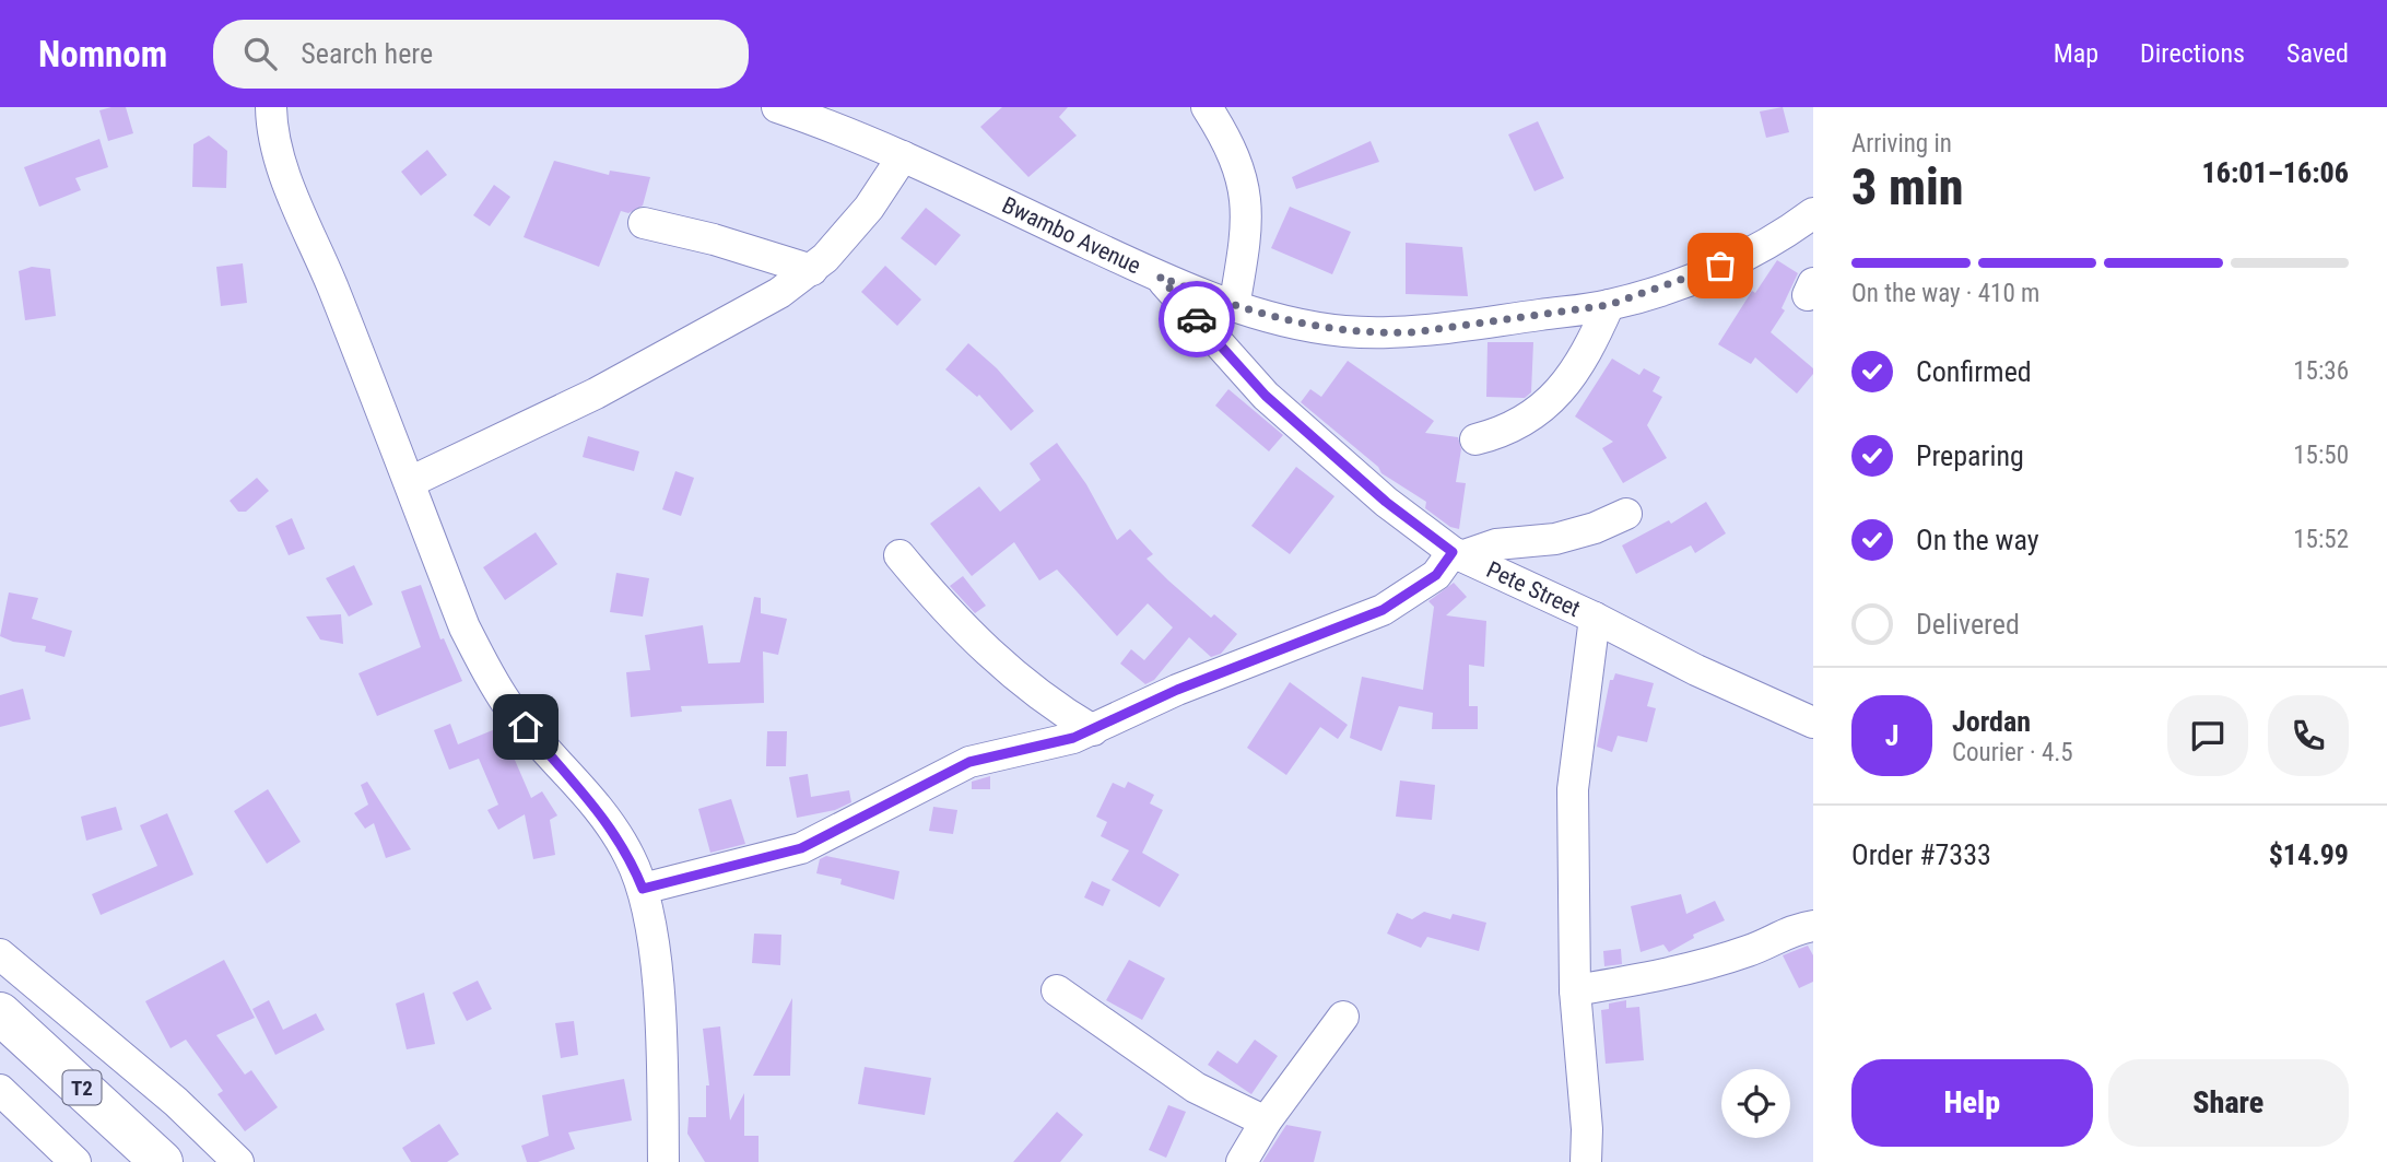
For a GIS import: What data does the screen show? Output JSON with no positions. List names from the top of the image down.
{
  "streets": {
    "highway": ["T2"],
    "street": ["Bwambo Avenue", "Pete Street"]
  },
  "crossings": [
    ["Bwambo Avenue", "Pete Street"]
  ],
  "page": {
    "header": "Nomnom",
    "search": "Search here",
    "nav": ["Map", "Directions", "Saved"],
    "heading": ["3 min", "Arriving in", "16:01–16:06"],
    "panel": [
      "Jordan",
      "Courier · 4.5",
      "Order #7333",
      "$14.99"
    ],
    "bar": "On the way · 410 m",
    "list": [
      ["Confirmed", "15:36"],
      ["Preparing", "15:50"],
      ["On the way", "15:52"],
      "Delivered"
    ],
    "round": "J",
    "buttons": ["Help", "Share"]
  }
}
